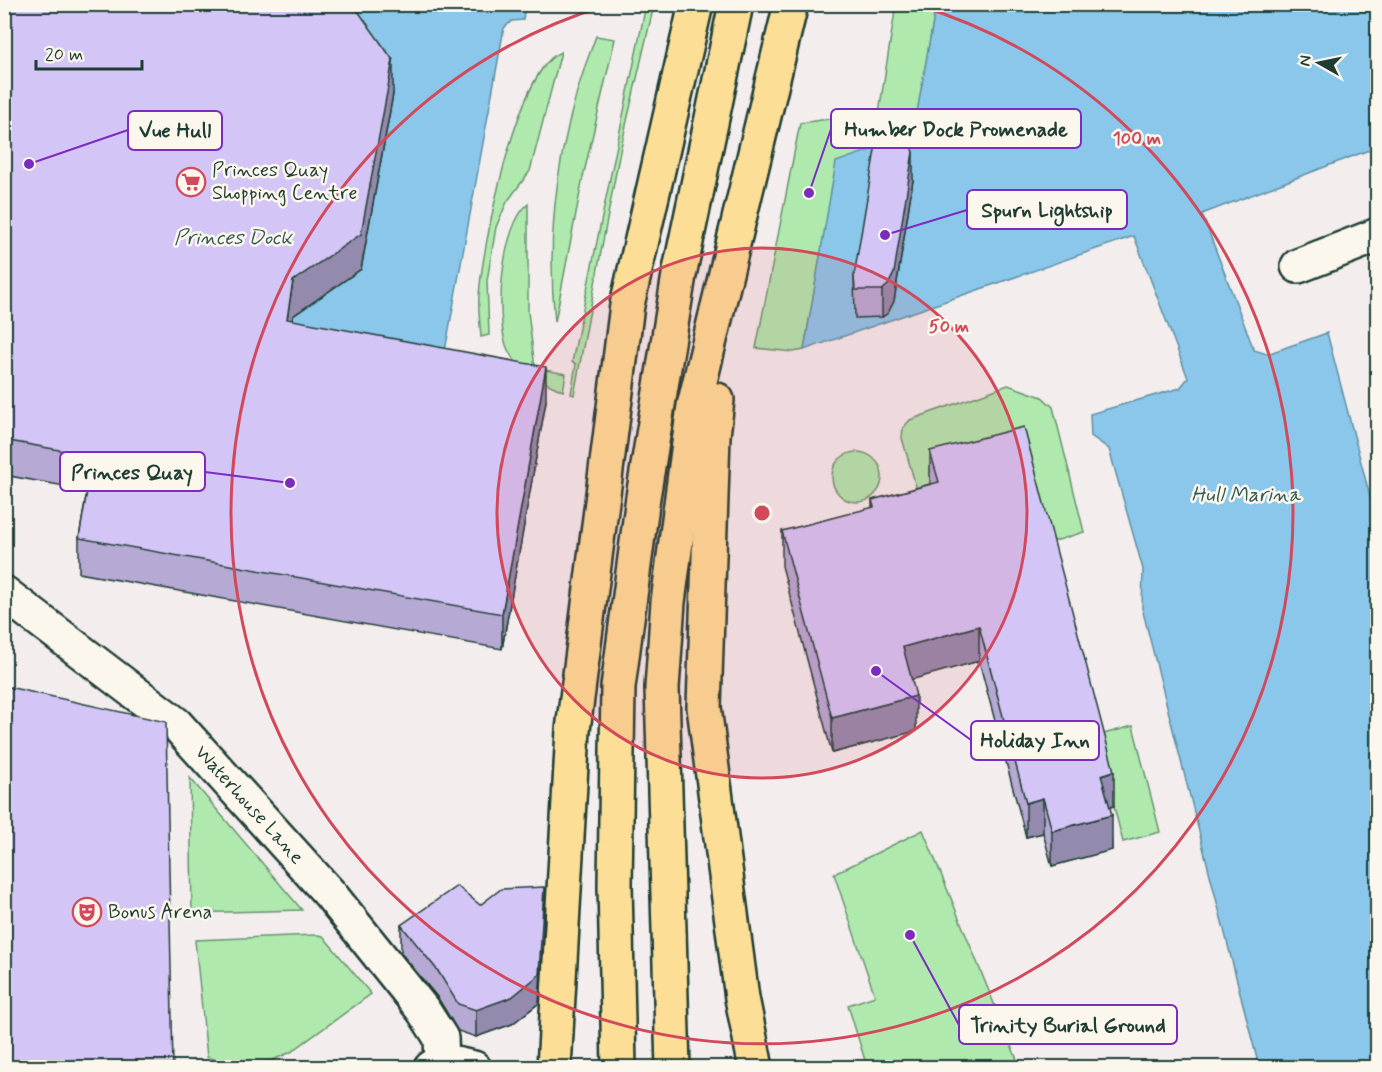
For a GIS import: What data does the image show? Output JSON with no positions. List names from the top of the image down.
{
  "streets": {
    "street": ["Waterhouse Lane"]
  },
  "water": ["Princes Dock", "Hull Marina"],
  "places": {
    "other": [
      "Vue Hull",
      "Humber Dock Promenade",
      "Spurn Lightship",
      "Princes Quay",
      "Holiday Inn",
      "Trinity Burial Ground"
    ],
    "supermarket": ["Princes Quay Shopping Centre"],
    "theatre": ["Bonus Arena"]
  },
  "scale_bar": "20 m",
  "north": "left",
  "rings": ["100 m", "50 m"]
}
